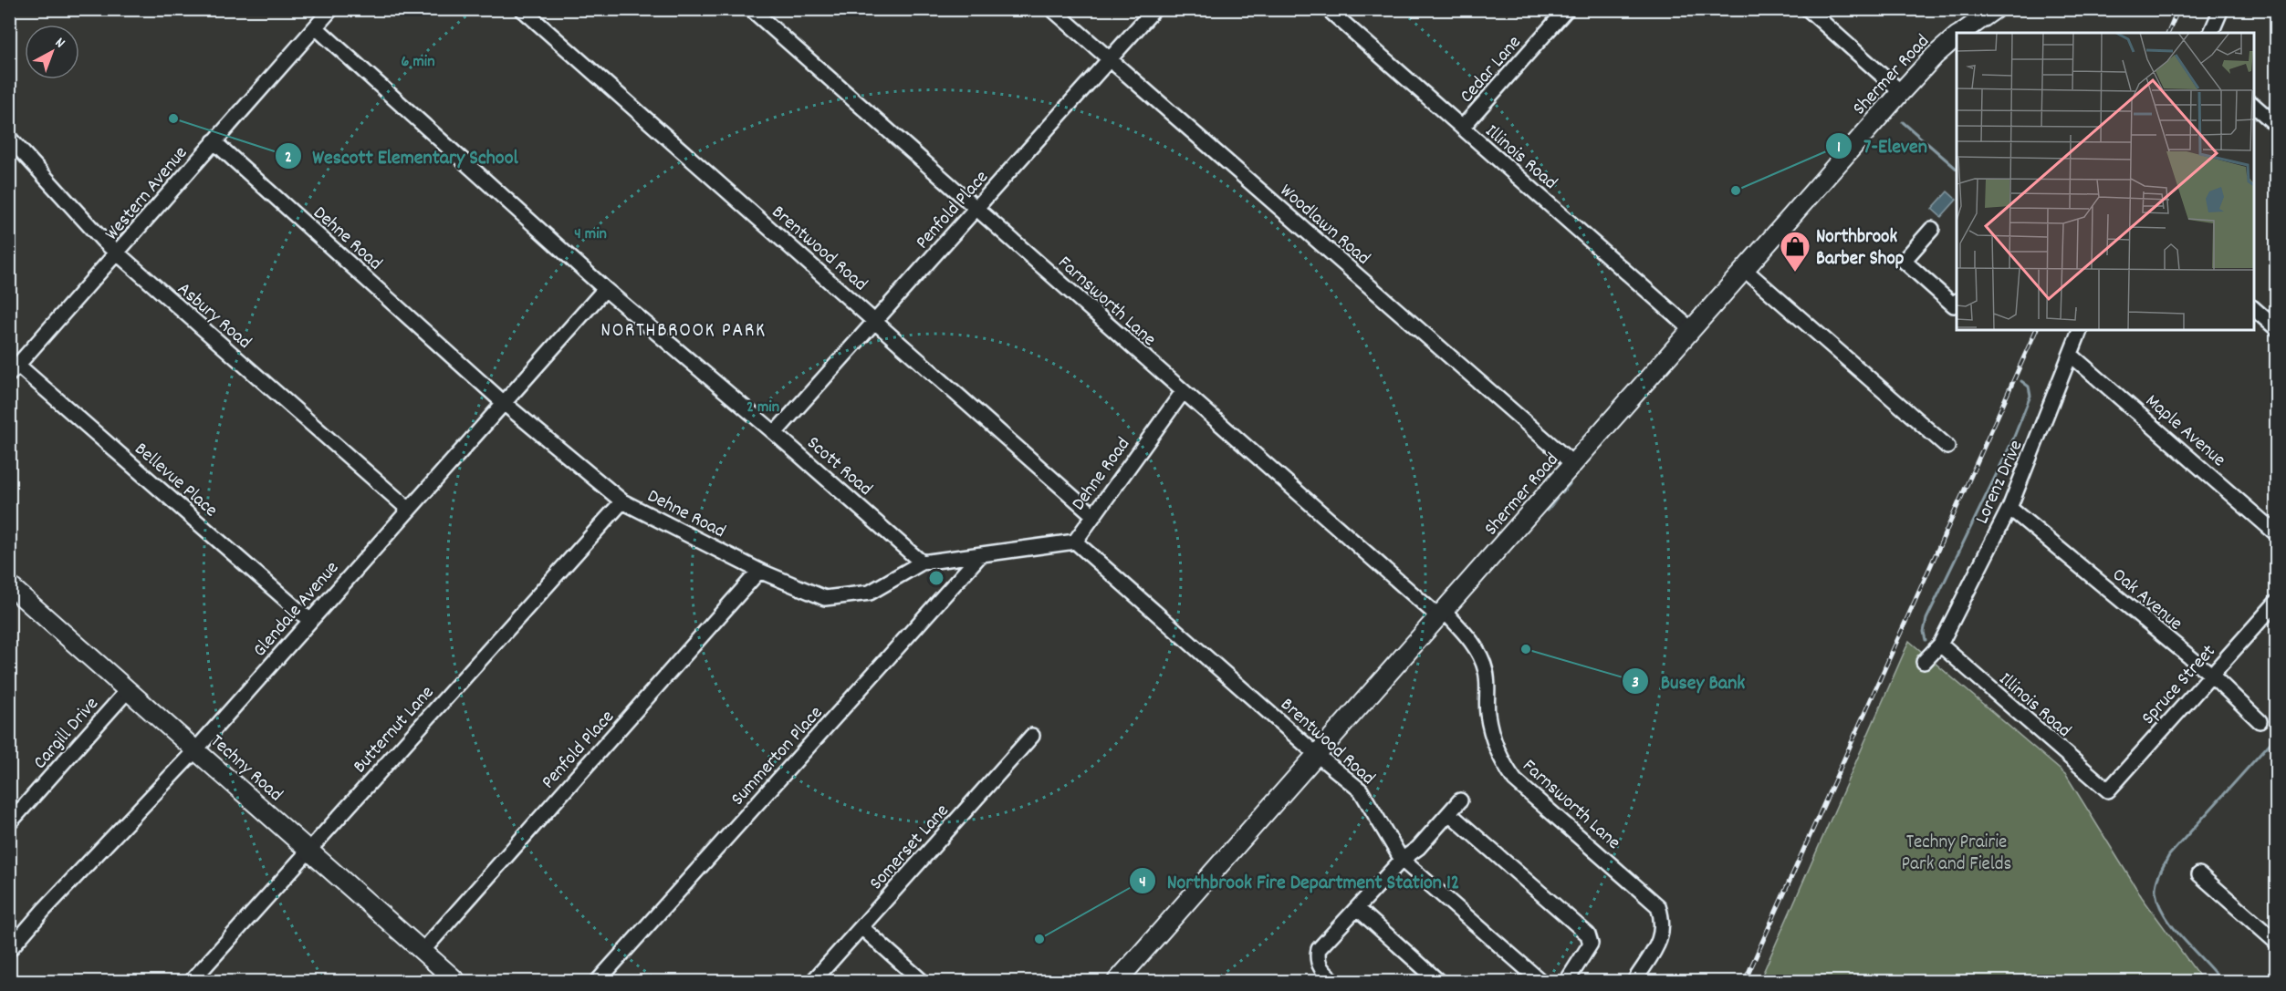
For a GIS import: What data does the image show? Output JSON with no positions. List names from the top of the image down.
{
  "streets": {
    "main road": ["Shermer Road", "Techny Road"],
    "street": [
      "Cedar Lane",
      "Illinois Road",
      "Western Avenue",
      "Penfold Place",
      "Woodlawn Road",
      "Dehne Road",
      "Brentwood Road",
      "Farnsworth Lane",
      "Asbury Road",
      "Maple Avenue",
      "Scott Road",
      "Bellevue Place",
      "Lorenz Drive",
      "Oak Avenue",
      "Glendale Avenue",
      "Spruce Street",
      "Butternut Lane",
      "Cargill Drive",
      "Summerton Place",
      "Somerset Lane"
    ]
  },
  "crossings": [
    ["Cedar Lane", "Illinois Road"],
    ["Shermer Road", "Illinois Road"],
    ["Shermer Road", "Woodlawn Road"],
    ["Shermer Road", "Brentwood Road"],
    ["Shermer Road", "Farnsworth Lane"],
    ["Illinois Road", "Lorenz Drive"],
    ["Illinois Road", "Spruce Street"],
    ["Western Avenue", "Dehne Road"],
    ["Western Avenue", "Asbury Road"],
    ["Western Avenue", "Scott Road"],
    ["Western Avenue", "Bellevue Place"],
    ["Penfold Place", "Woodlawn Road"],
    ["Penfold Place", "Dehne Road"],
    ["Penfold Place", "Brentwood Road"],
    ["Penfold Place", "Farnsworth Lane"],
    ["Penfold Place", "Scott Road"],
    ["Penfold Place", "Techny Road"],
    ["Dehne Road", "Brentwood Road"],
    ["Dehne Road", "Farnsworth Lane"],
    ["Dehne Road", "Scott Road"],
    ["Dehne Road", "Glendale Avenue"],
    ["Dehne Road", "Butternut Lane"],
    ["Dehne Road", "Summerton Place"],
    ["Asbury Road", "Glendale Avenue"],
    ["Maple Avenue", "Lorenz Drive"],
    ["Scott Road", "Glendale Avenue"],
    ["Bellevue Place", "Glendale Avenue"],
    ["Lorenz Drive", "Oak Avenue"],
    ["Oak Avenue", "Spruce Street"],
    ["Glendale Avenue", "Techny Road"],
    ["Butternut Lane", "Techny Road"],
    ["Cargill Drive", "Techny Road"]
  ],
  "districts": ["NORTHBROOK PARK"],
  "parks": ["Techny Prairie Park and Fields"],
  "places": {
    "other": [
      "Wescott Elementary School",
      "7-Eleven",
      "Busey Bank",
      "Northbrook Fire Department Station 12"
    ],
    "shop": ["Northbrook Barber Shop"]
  },
  "north": "top right",
  "rings": ["6 min", "4 min", "2 min"]
}
